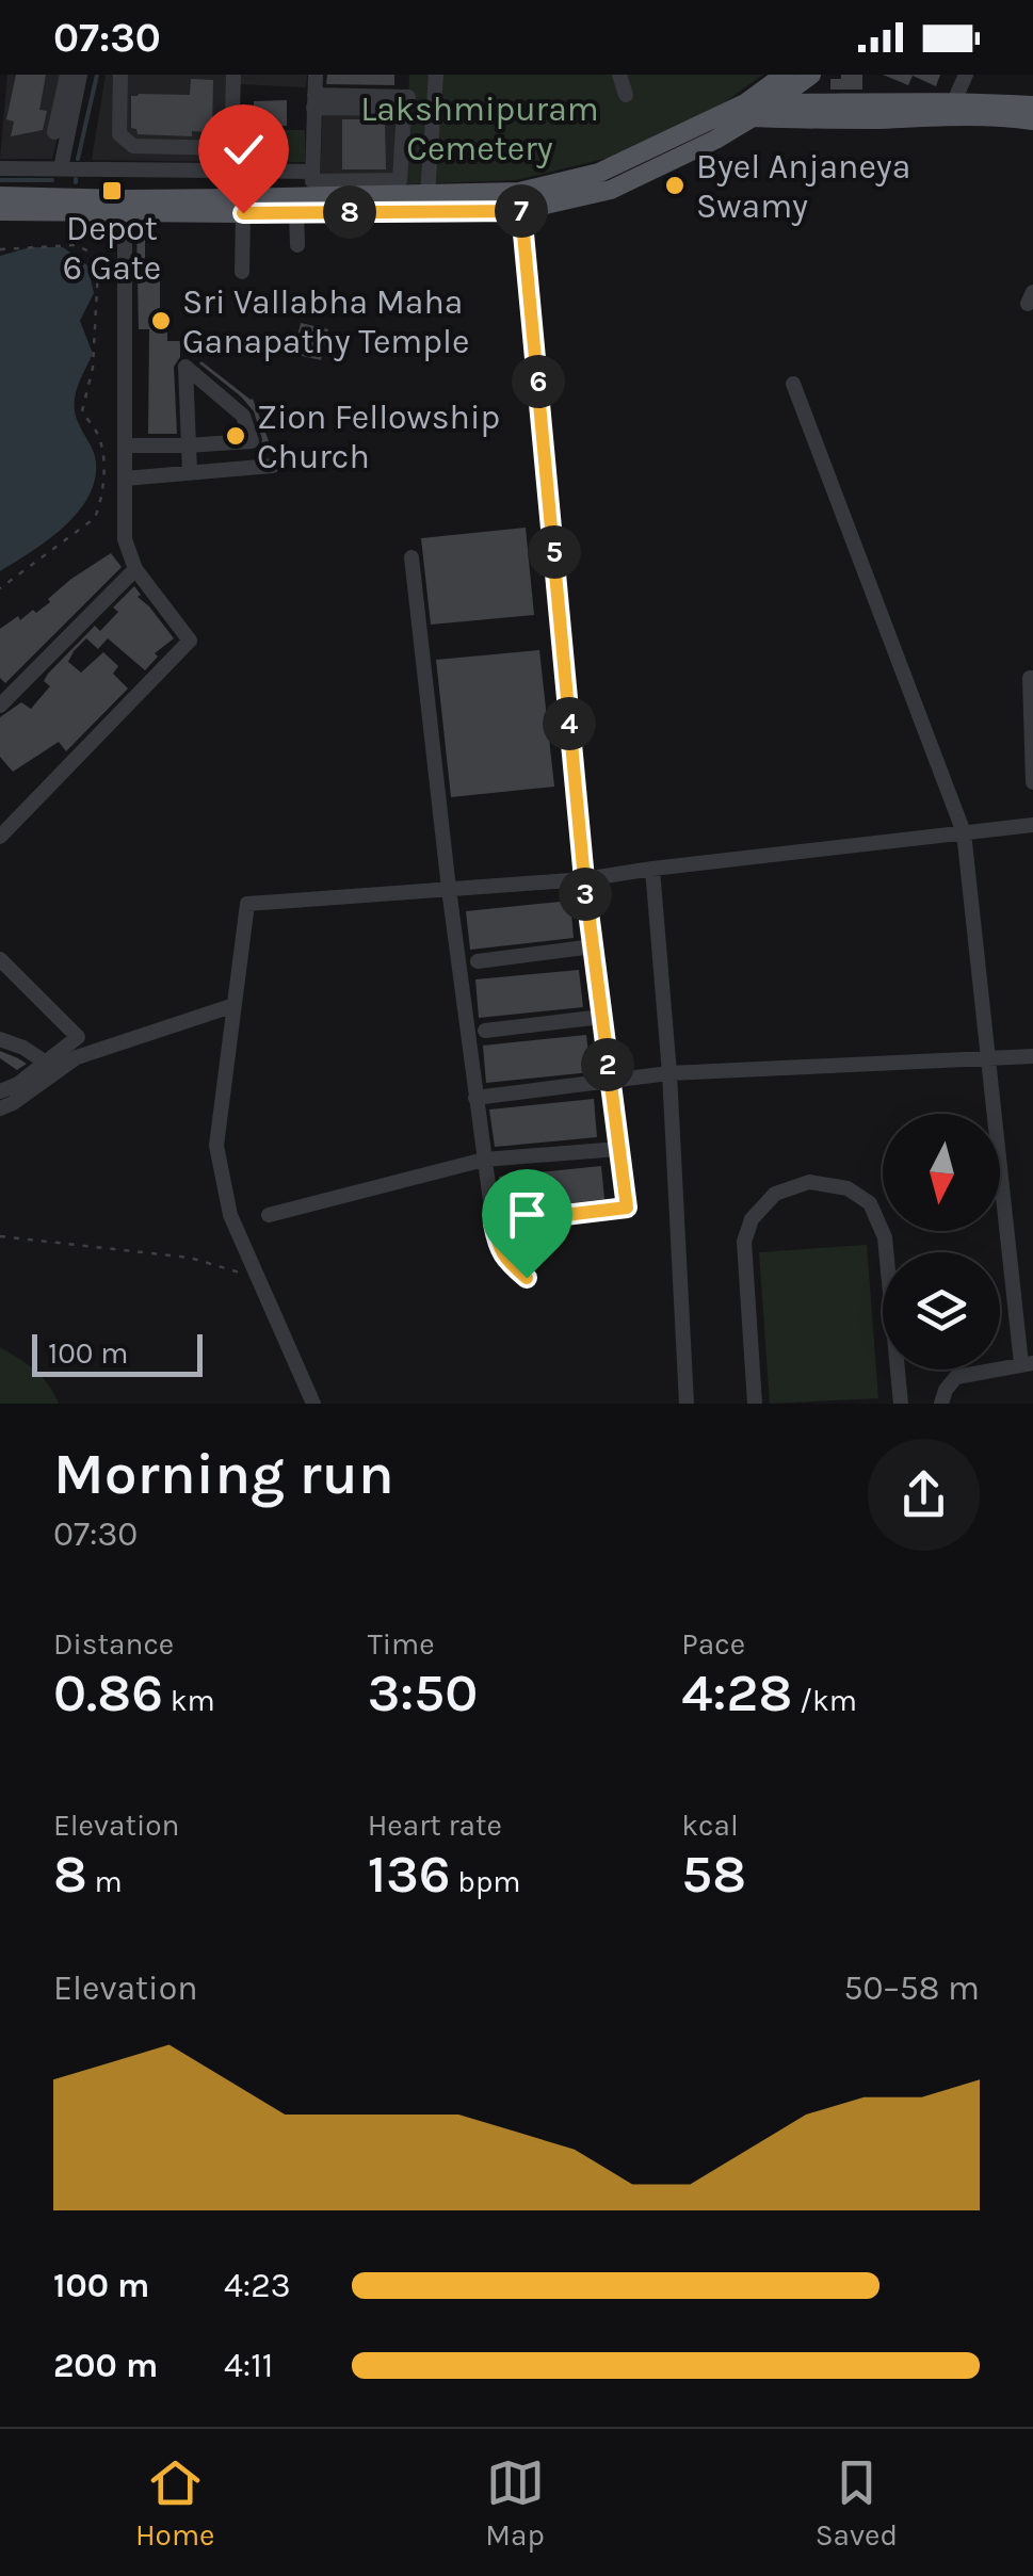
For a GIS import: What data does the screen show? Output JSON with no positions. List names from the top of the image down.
{
  "parks": ["Lakshmipuram Cemetery"],
  "places": {
    "other": ["Byel Anjaneya Swamy", "Sri Vallabha Maha Ganapathy Temple", "Zion Fellowship Church"],
    "transit": ["Depot 6 Gate"]
  },
  "scale_bar": "100 m",
  "north": "bottom",
  "page": {
    "status": "07:30",
    "pins": [
      "7",
      "8",
      "6",
      "5",
      "4",
      "3",
      "2"
    ],
    "scale": "100 m",
    "heading": ["Morning run", "07:30"],
    "stats": [
      ["Distance", "0.86 km"],
      ["Time", "3:50"],
      ["Pace", "4:28 /km"],
      ["Elevation", "8 m"],
      ["Heart rate", "136 bpm"],
      ["kcal", "58"]
    ],
    "chart": ["Elevation", "50–58 m"],
    "list": [
      {
        "name": "100 m",
        "note": "4:23"
      },
      {
        "name": "200 m",
        "note": "4:11"
      }
    ],
    "tabs": ["Home", "Map", "Saved"]
  }
}
